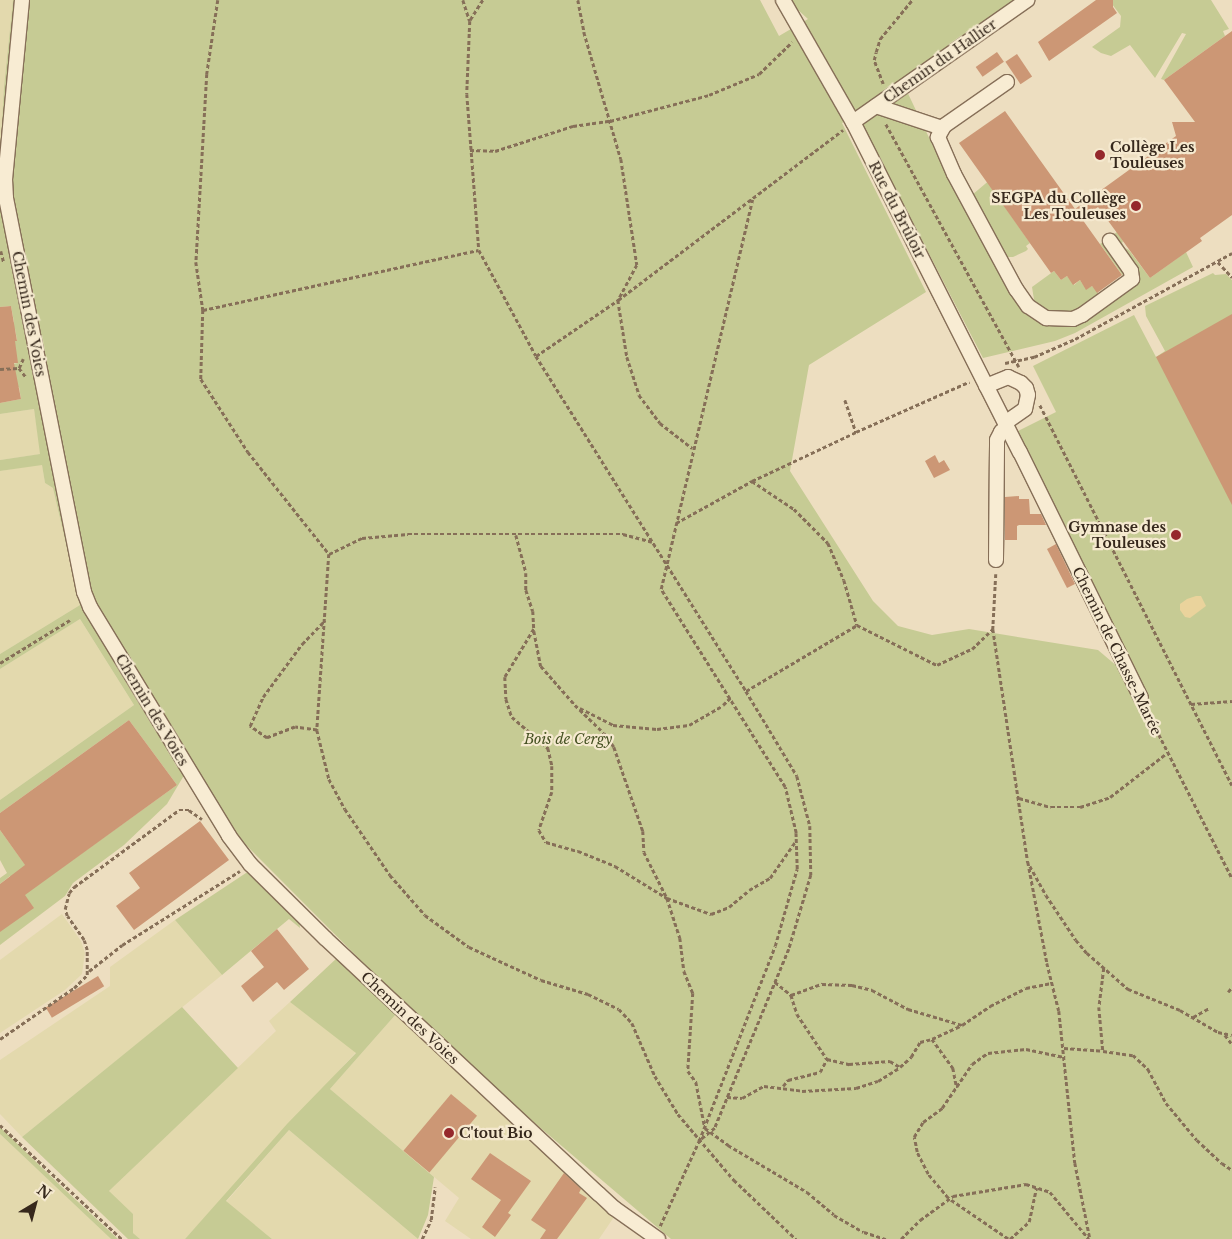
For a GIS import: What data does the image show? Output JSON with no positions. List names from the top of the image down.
{
  "streets": {
    "street": [
      "Chemin du Hallier",
      "Rue du Brûloir",
      "Chemin des Voies",
      "Chemin de Chasse-Marée"
    ]
  },
  "crossings": [
    ["Chemin du Hallier", "Rue du Brûloir"],
    ["Rue du Brûloir", "Chemin de Chasse-Marée"]
  ],
  "parks": ["Bois de Cergy"],
  "places": [
    "Collège Les Touleuses",
    "SEGPA du Collège Les Touleuses",
    "Gymnase des Touleuses",
    "C'tout Bio"
  ],
  "north": "top right"
}
